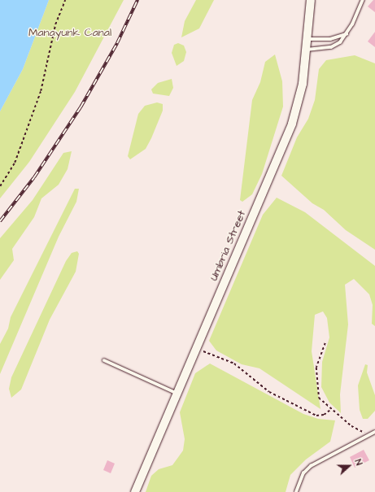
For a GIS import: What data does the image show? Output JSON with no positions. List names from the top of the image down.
{
  "streets": {
    "main road": ["Umbria Street"]
  },
  "parks": ["Manayunk Canal"],
  "north": "right"
}
